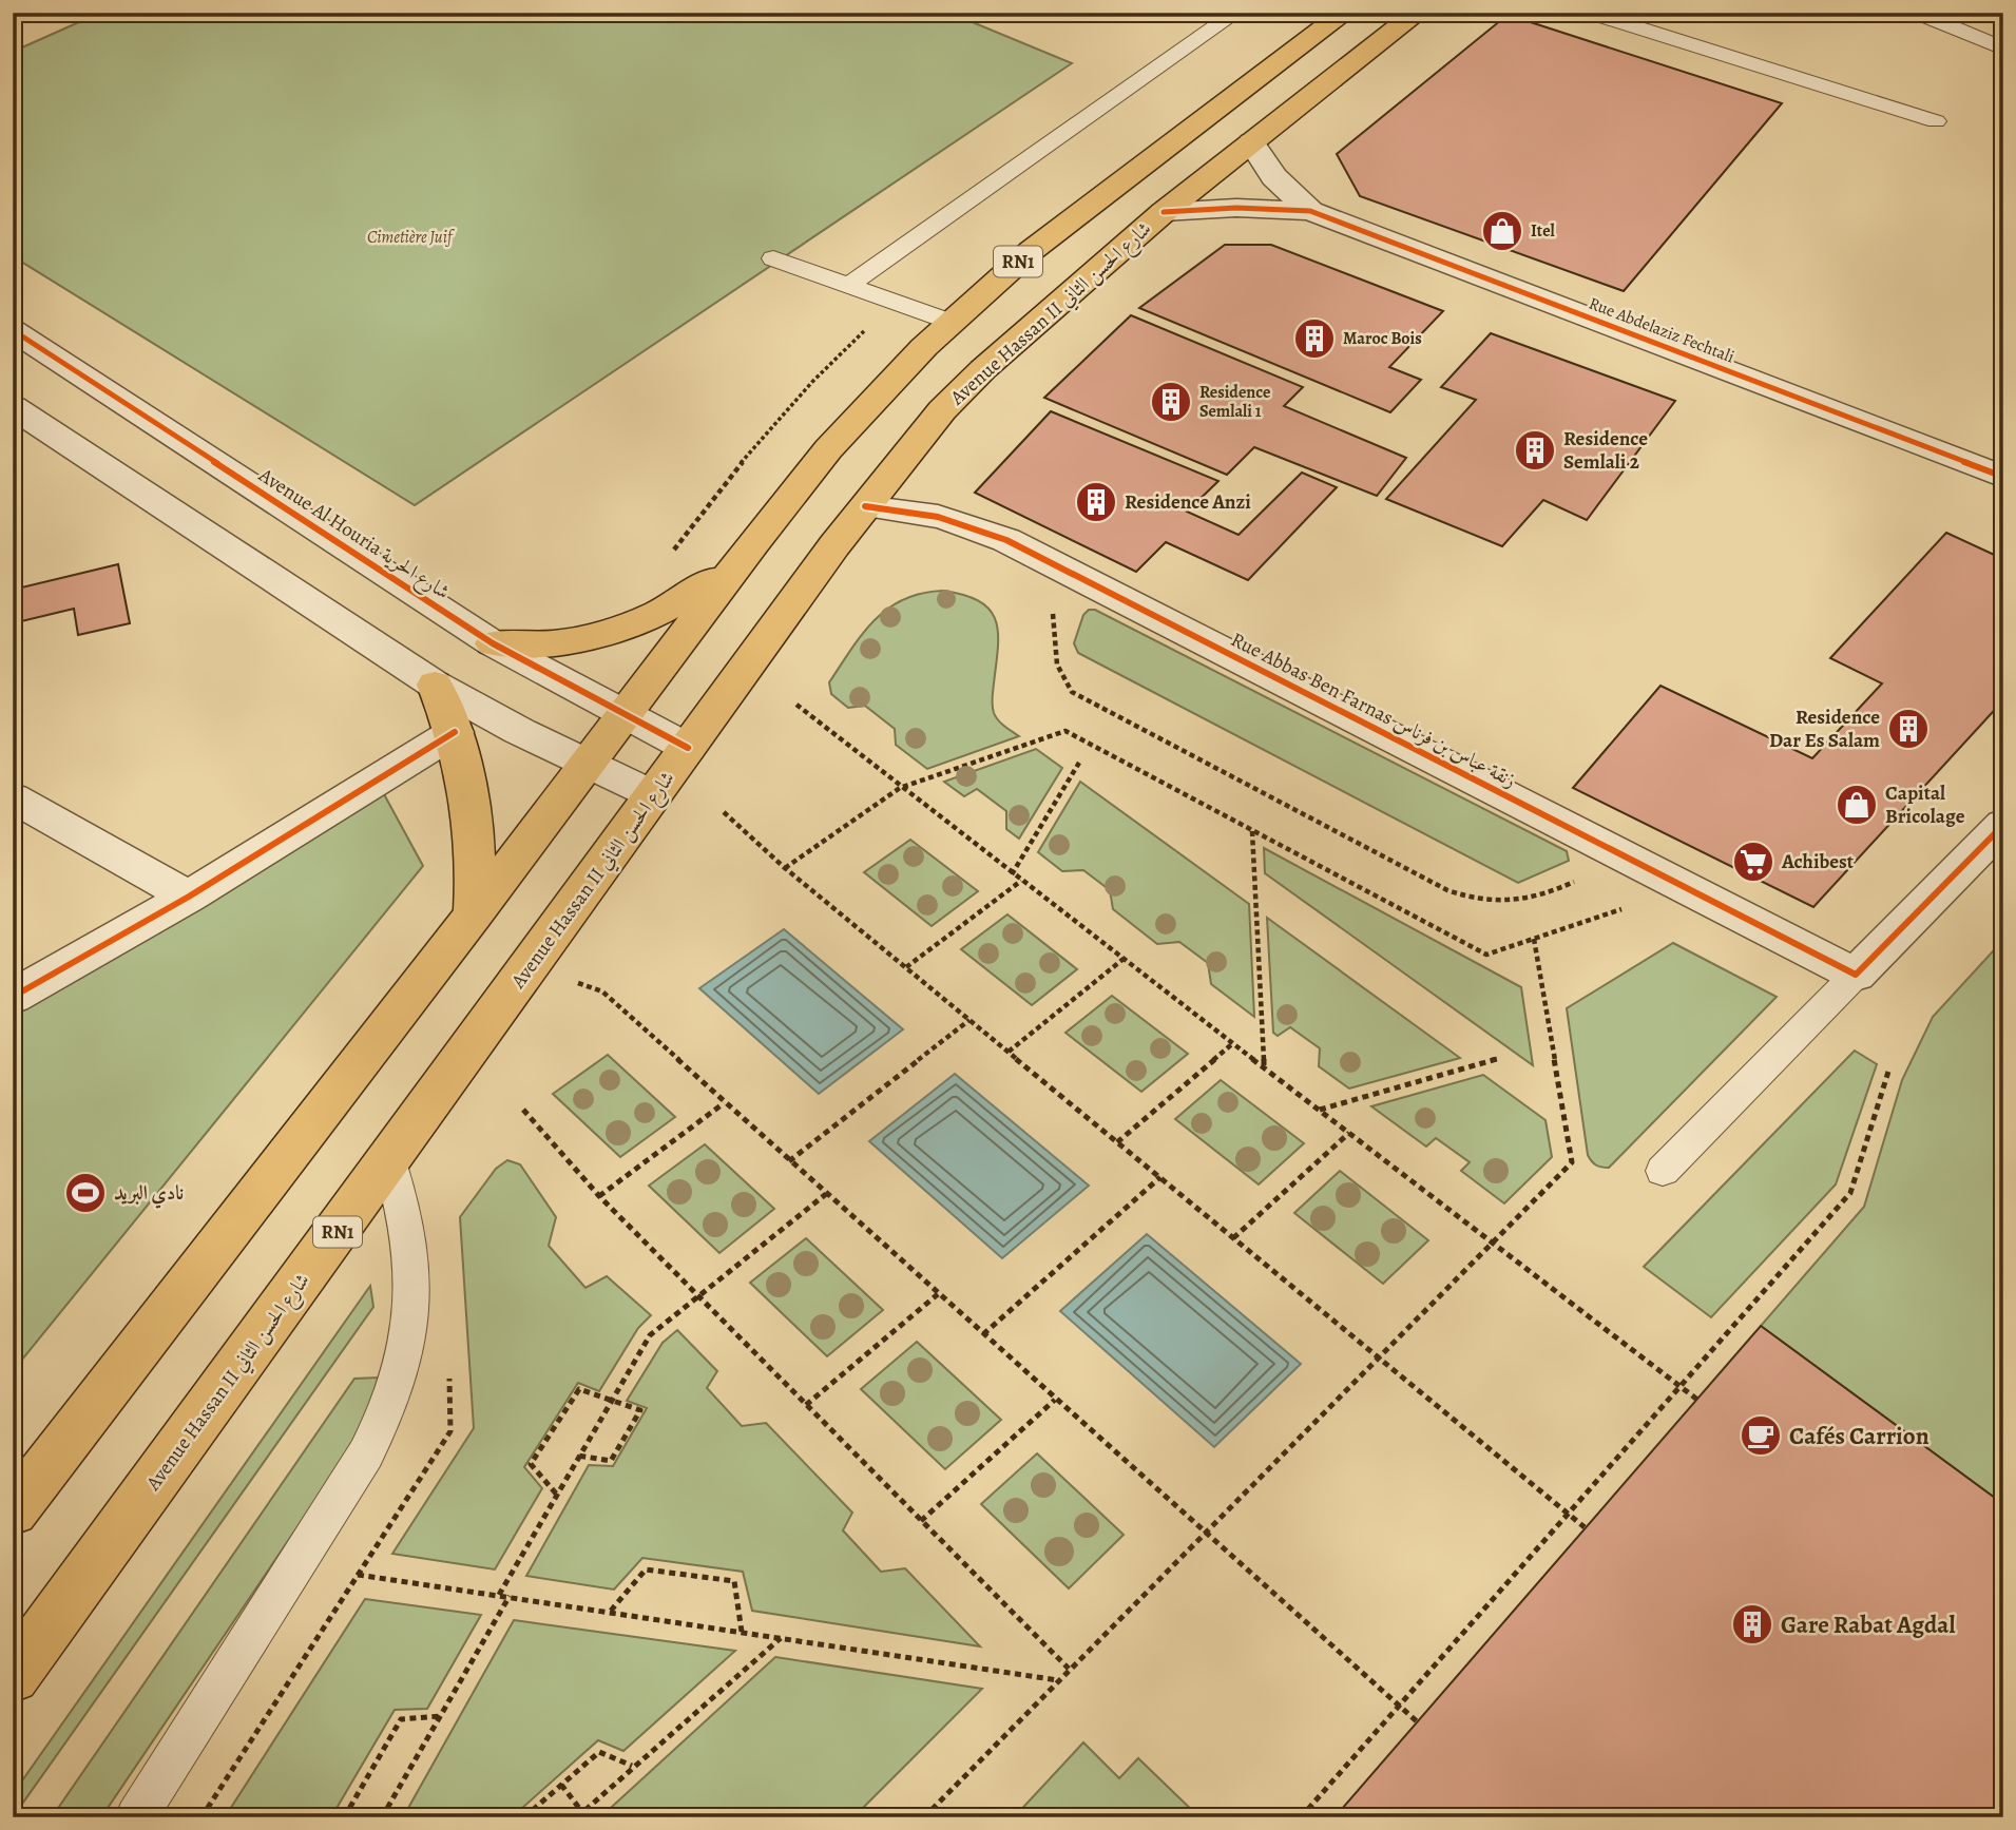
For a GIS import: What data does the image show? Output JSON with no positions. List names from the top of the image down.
{
  "streets": {
    "main road": ["RN1", "Avenue Hassan II شارع الحسن الثاني"],
    "street": ["Rue Abdelaziz Fechtali", "Avenue Al Houria شارع الحرية", "Rue Abbas Ben Farnas زنقة عباس بن فرناس"]
  },
  "crossings": [
    ["RN1", "Avenue Al Houria شارع الحرية"],
    ["Avenue Hassan II شارع الحسن الثاني", "Avenue Al Houria شارع الحرية"],
    ["Avenue Hassan II شارع الحسن الثاني", "Rue Abbas Ben Farnas زنقة عباس بن فرناس"]
  ],
  "parks": ["Cimetière Juif"],
  "places": {
    "shop": ["Itel", "Capital Bricolage"],
    "building": [
      "Maroc Bois",
      "Residence Semlali 1",
      "Residence Semlali 2",
      "Residence Anzi",
      "Residence Dar Es Salam",
      "Gare Rabat Agdal"
    ],
    "supermarket": ["Achibest"],
    "sports": ["نادي البريد"],
    "cafe": ["Cafés Carrion"]
  }
}
